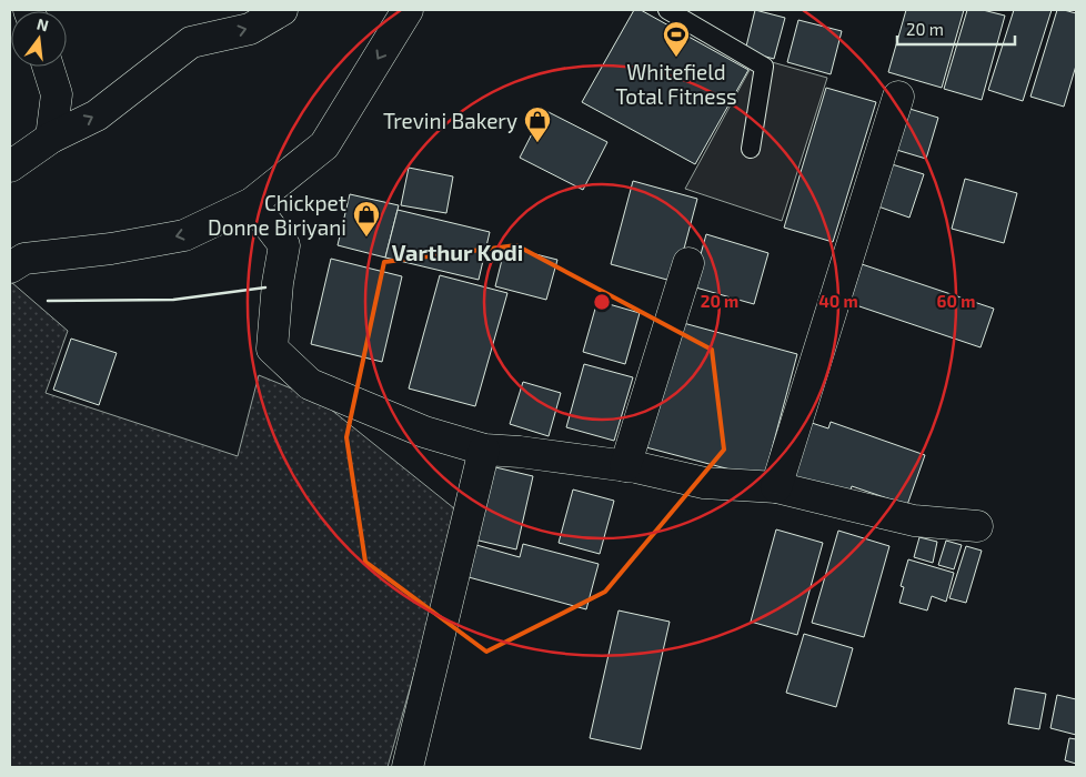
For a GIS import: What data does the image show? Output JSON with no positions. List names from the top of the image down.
{
  "districts": ["Varthur Kodi"],
  "places": {
    "sports": ["Whitefield Total Fitness"],
    "shop": ["Trevini Bakery", "Chickpet Donne Biriyani"]
  },
  "scale_bar": "20 m",
  "north": "top",
  "rings": ["20 m", "40 m", "60 m"]
}
